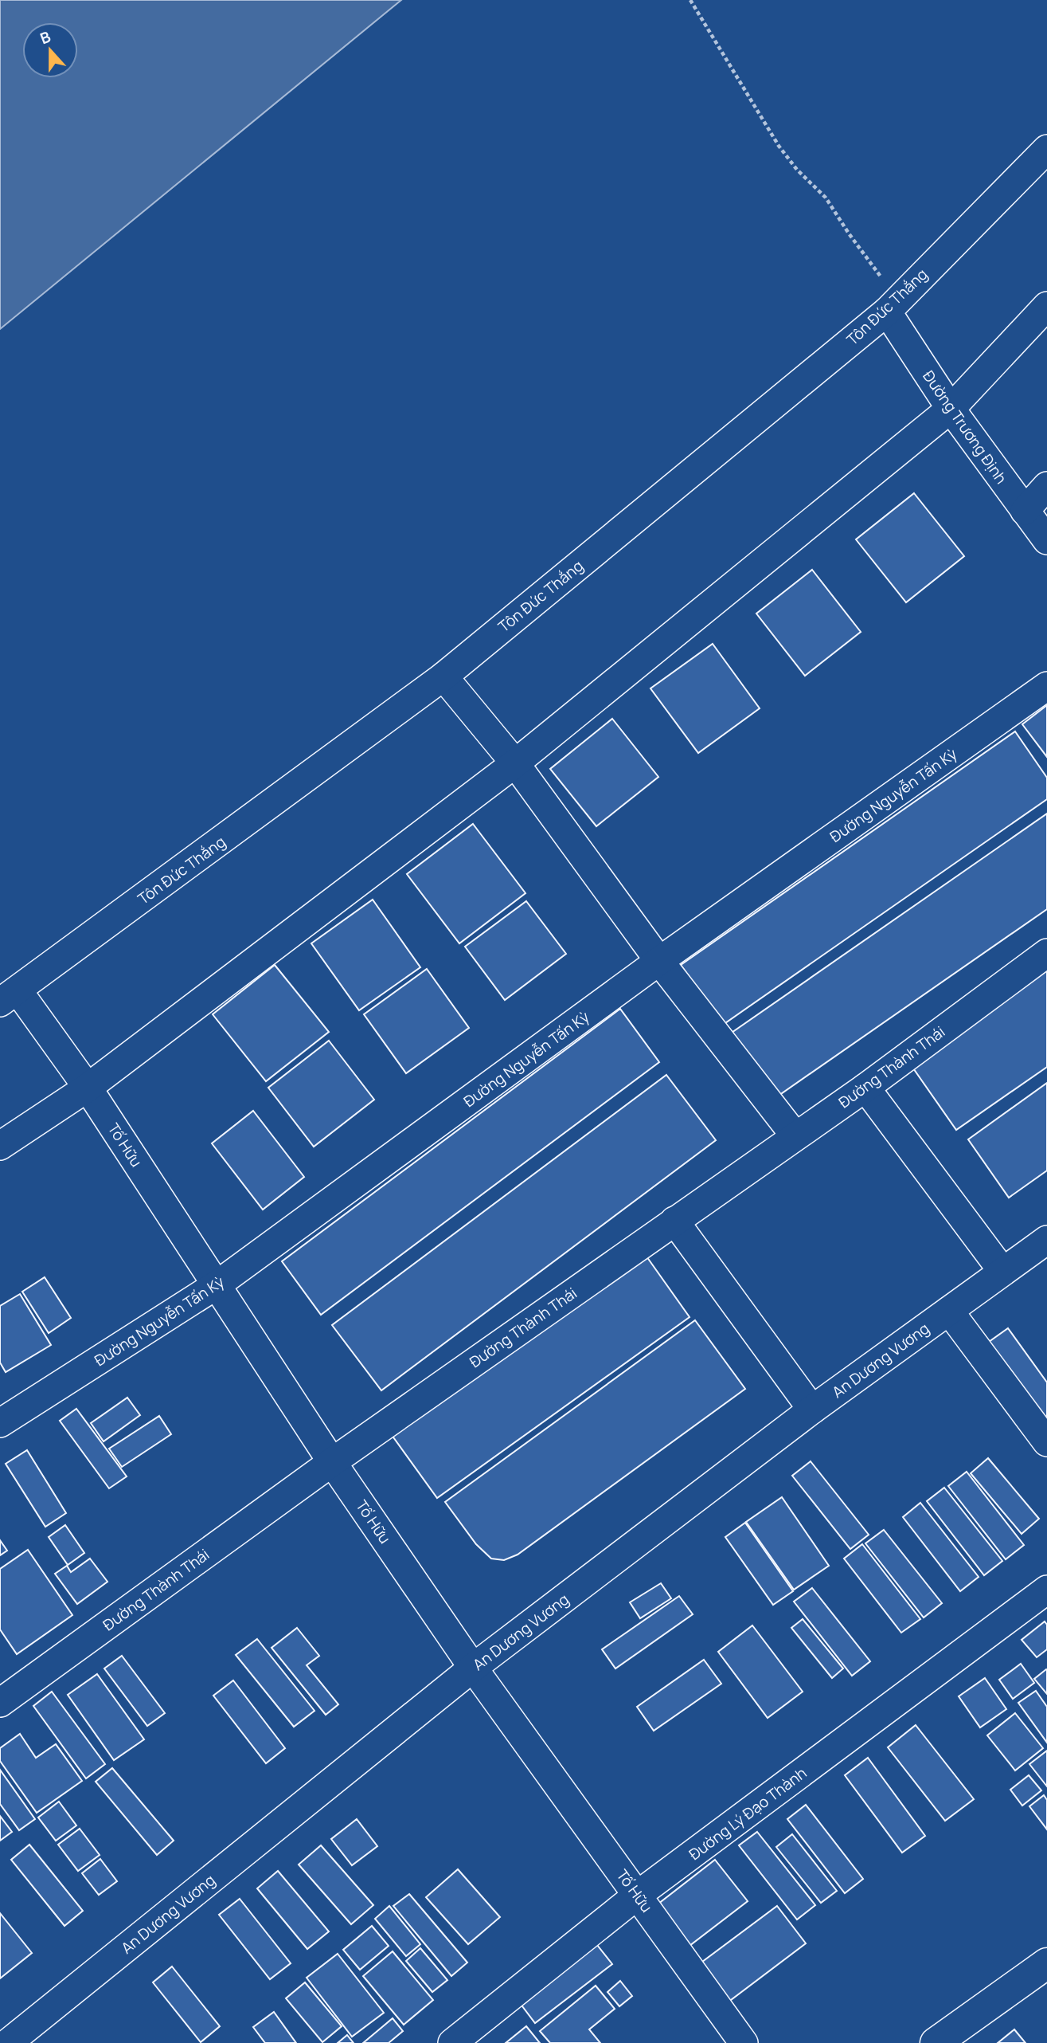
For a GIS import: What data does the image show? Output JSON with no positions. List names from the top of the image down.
{
  "streets": {
    "street": [
      "Tôn Đức Thắng",
      "Đường Trương Định",
      "Đường Nguyễn Tấn Kỳ",
      "Đường Thành Thái",
      "Tố Hữu",
      "An Dương Vương",
      "Đường Lý Đạo Thành"
    ]
  },
  "crossings": [
    ["Tôn Đức Thắng", "Đường Trương Định"],
    ["Tôn Đức Thắng", "Tố Hữu"],
    ["Đường Nguyễn Tấn Kỳ", "Tố Hữu"],
    ["Đường Thành Thái", "Tố Hữu"],
    ["Tố Hữu", "An Dương Vương"],
    ["Tố Hữu", "Đường Lý Đạo Thành"]
  ],
  "north": "top"
}
